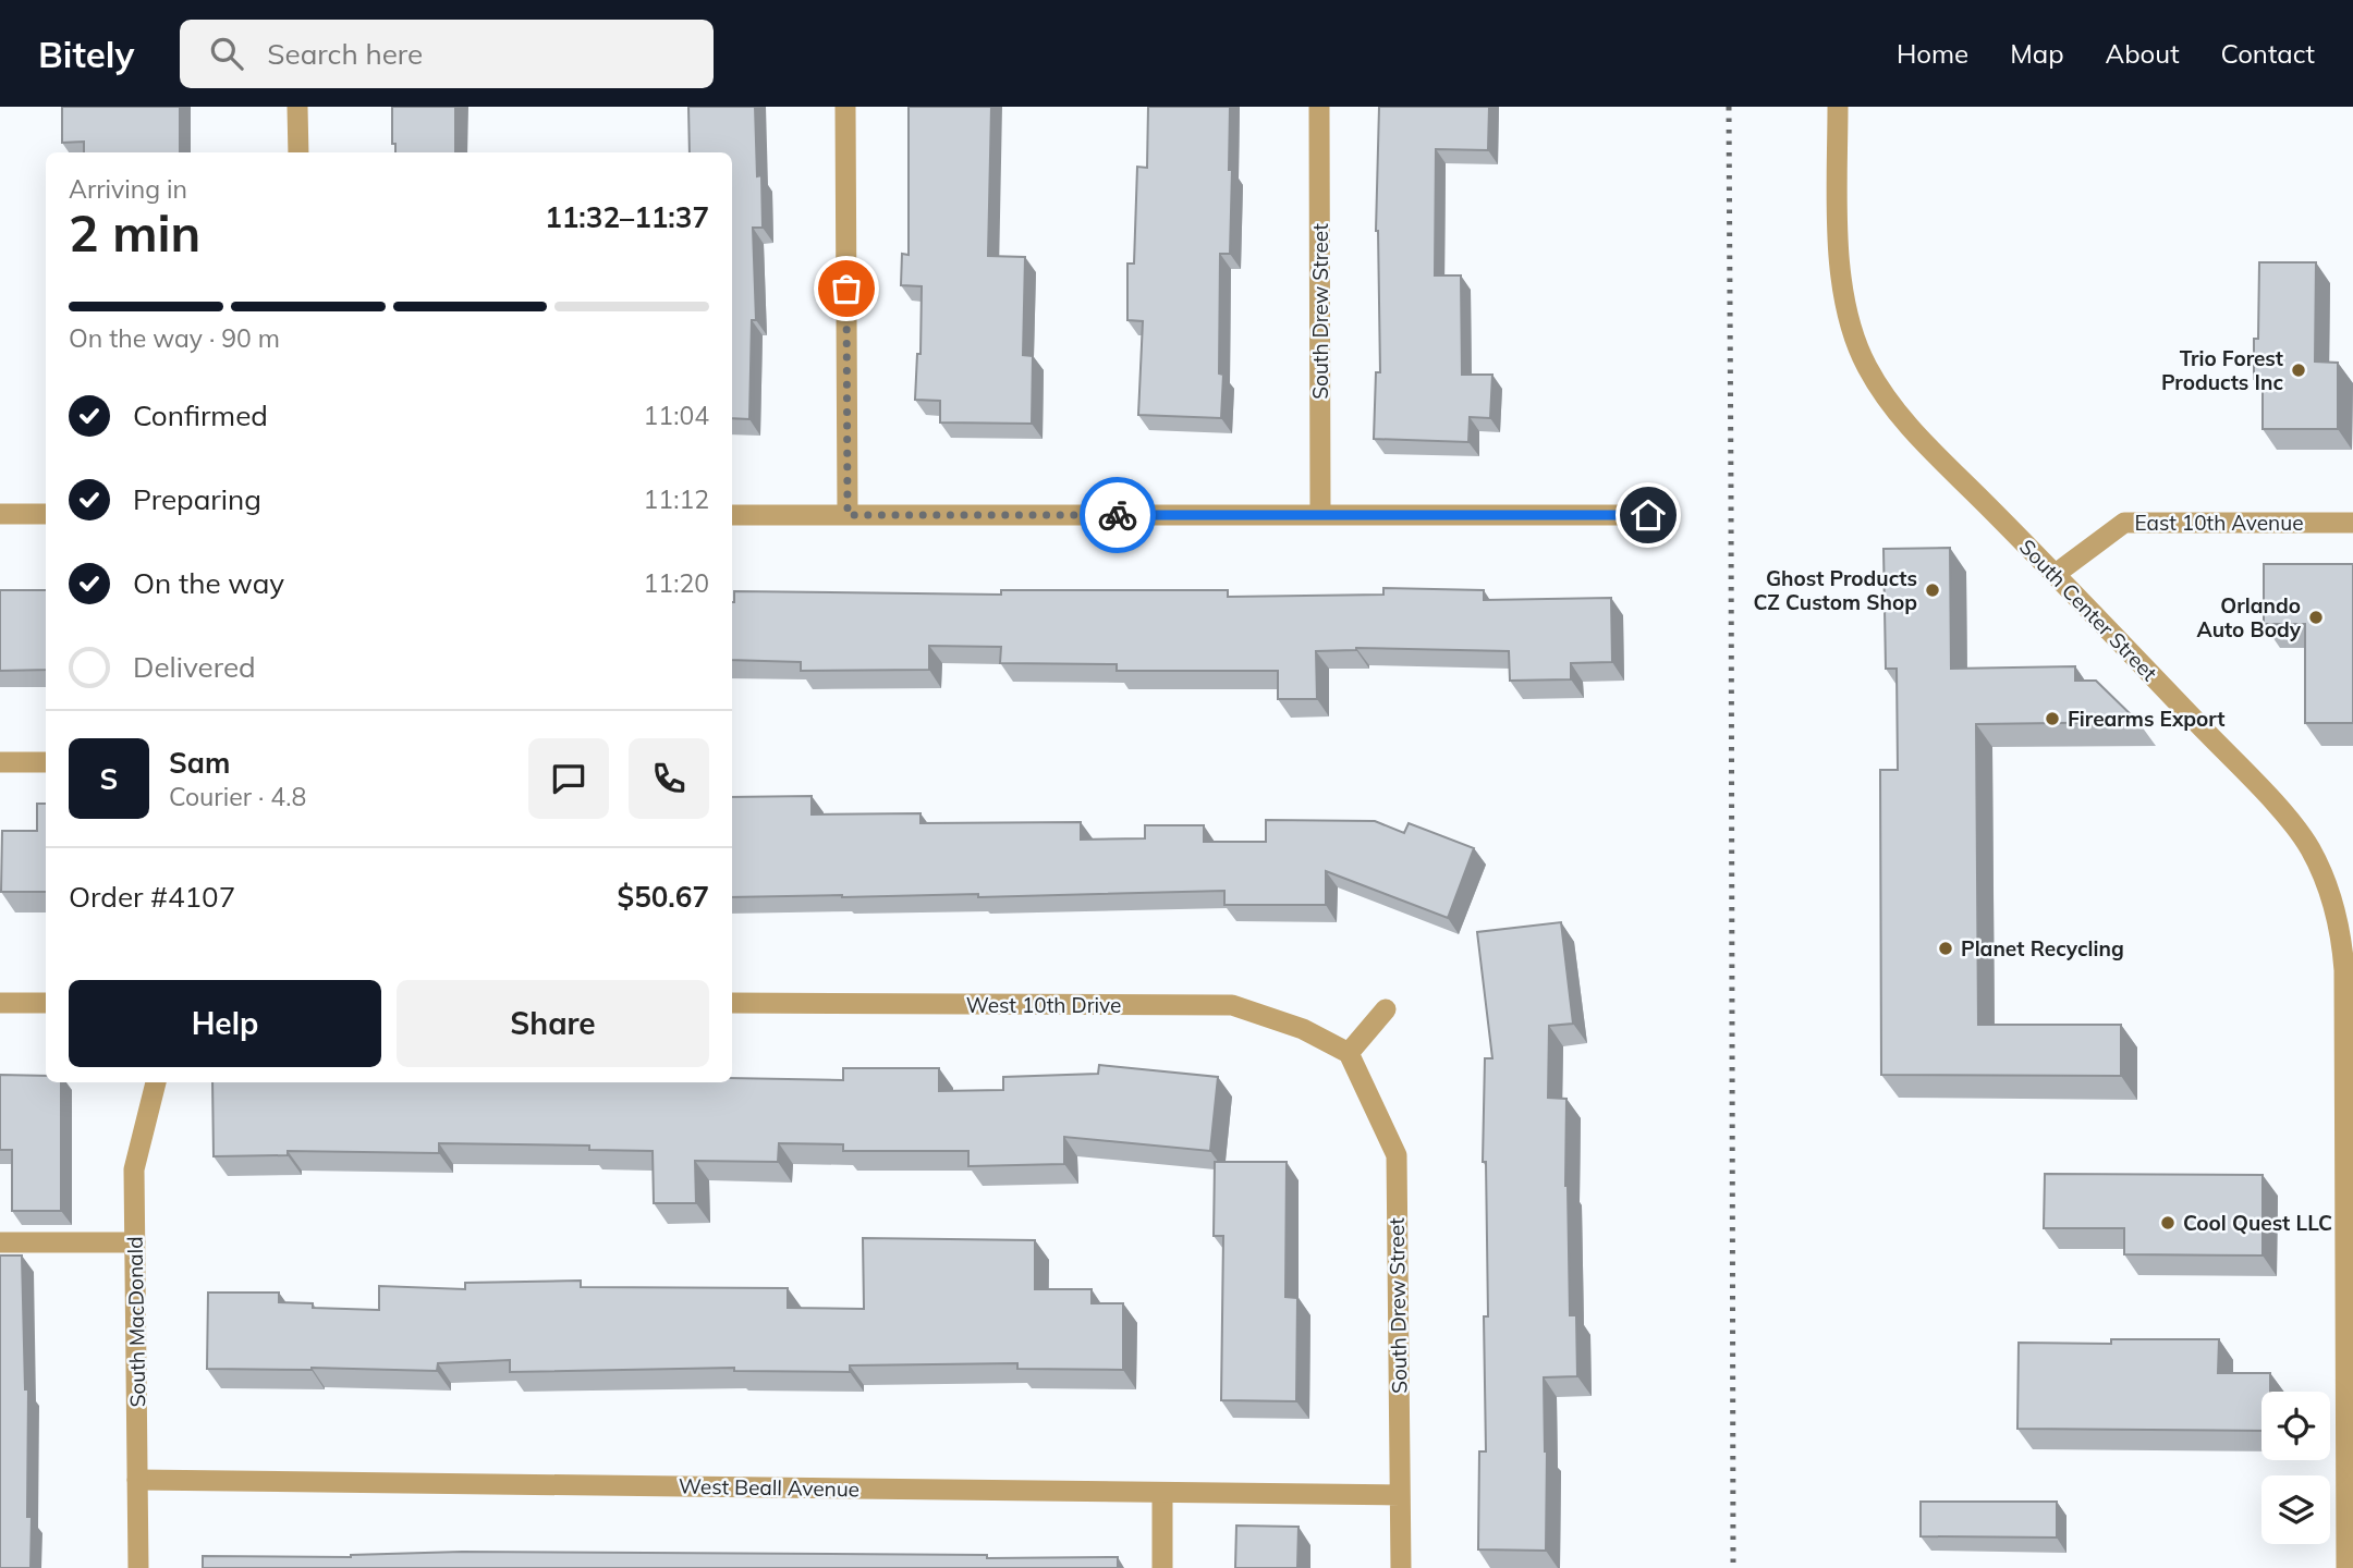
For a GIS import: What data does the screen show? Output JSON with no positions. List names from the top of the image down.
{
  "streets": {
    "street": [
      "South Drew Street",
      "East 10th Avenue",
      "South Center Street",
      "West 10th Drive",
      "South MacDonald",
      "West Beall Avenue"
    ]
  },
  "crossings": [
    ["South Drew Street", "West 10th Drive"],
    ["South Drew Street", "West Beall Avenue"],
    ["East 10th Avenue", "South Center Street"],
    ["South MacDonald", "West Beall Avenue"]
  ],
  "places": [
    "Trio Forest Products Inc",
    "Ghost Products CZ Custom Shop",
    "Orlando Auto Body",
    "Firearms Export",
    "Planet Recycling",
    "Cool Quest LLC"
  ],
  "page": {
    "header": "Bitely",
    "search": "Search here",
    "nav": [
      "Home",
      "Map",
      "About",
      "Contact"
    ],
    "heading": ["2 min", "Arriving in", "11:32–11:37"],
    "panel": [
      "Sam",
      "Courier · 4.8",
      "Order #4107",
      "$50.67"
    ],
    "bar": "On the way · 90 m",
    "list": [
      ["Confirmed", "11:04"],
      ["Preparing", "11:12"],
      ["On the way", "11:20"],
      "Delivered"
    ],
    "round": "S",
    "buttons": ["Help", "Share"]
  }
}
